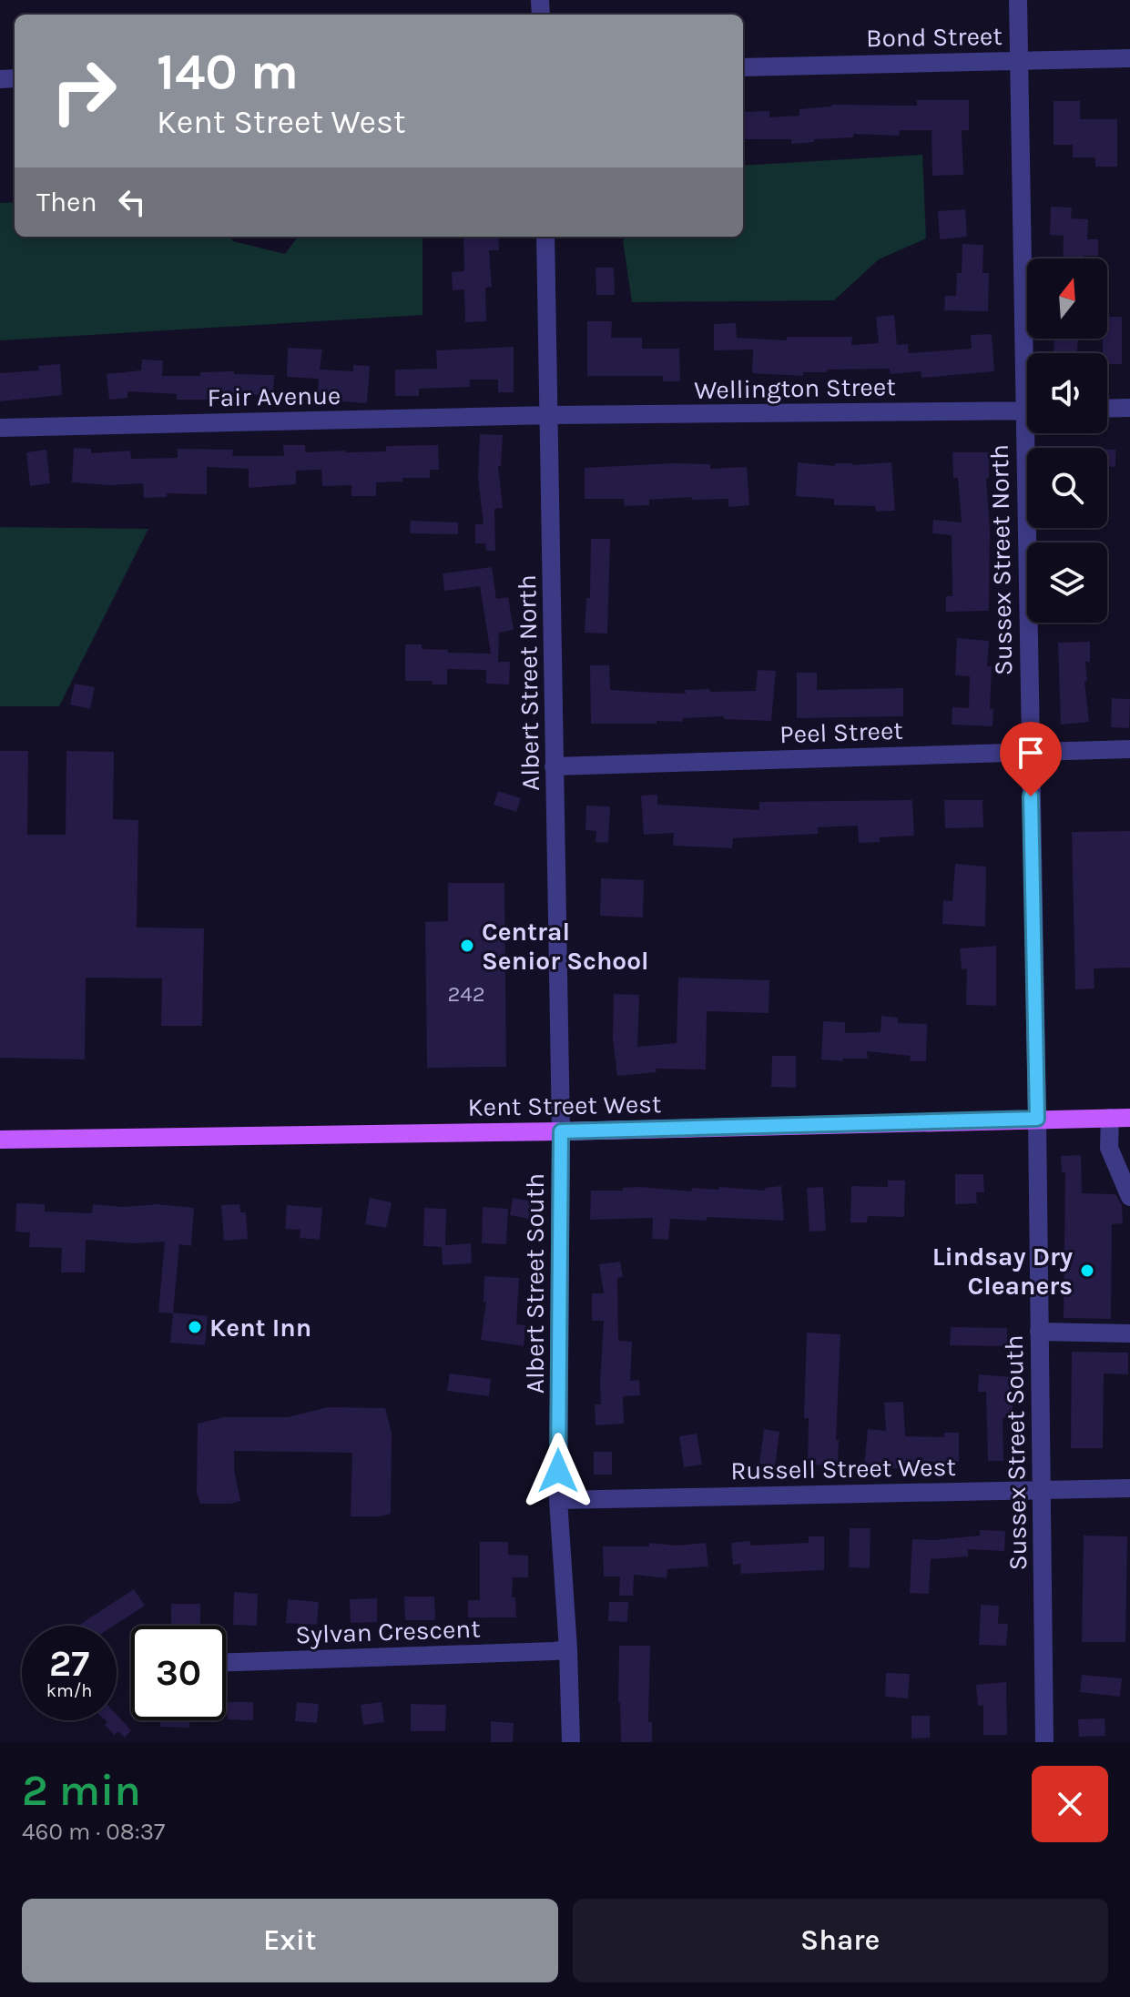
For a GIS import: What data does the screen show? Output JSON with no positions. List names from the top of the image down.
{
  "streets": {
    "main road": ["Kent Street West"],
    "street": [
      "Bond Street",
      "Wellington Street",
      "Fair Avenue",
      "Sussex Street North",
      "Albert Street North",
      "Peel Street",
      "Albert Street South",
      "Sussex Street South",
      "Russell Street West",
      "Sylvan Crescent"
    ]
  },
  "crossings": [
    ["Bond Street", "Sussex Street North"],
    ["Wellington Street", "Fair Avenue"],
    ["Wellington Street", "Albert Street North"],
    ["Fair Avenue", "Albert Street North"],
    ["Sussex Street North", "Peel Street"],
    ["Sussex Street North", "Kent Street West"],
    ["Sussex Street North", "Sussex Street South"],
    ["Albert Street North", "Peel Street"],
    ["Albert Street North", "Kent Street West"],
    ["Albert Street North", "Albert Street South"],
    ["Kent Street West", "Albert Street South"],
    ["Kent Street West", "Sussex Street South"],
    ["Albert Street South", "Russell Street West"],
    ["Albert Street South", "Sylvan Crescent"],
    ["Sussex Street South", "Russell Street West"]
  ],
  "places": ["Central Senior School", "Lindsay Dry Cleaners", "Kent Inn"],
  "house_numbers": ["242"],
  "north": "top",
  "page": {
    "turn": ["140 m", "Kent Street West"],
    "then": "Then",
    "speed": "27 km/h",
    "limit": "30",
    "heading": ["2 min", "460 m · 08:37"],
    "buttons": ["Exit", "Share"]
  }
}
